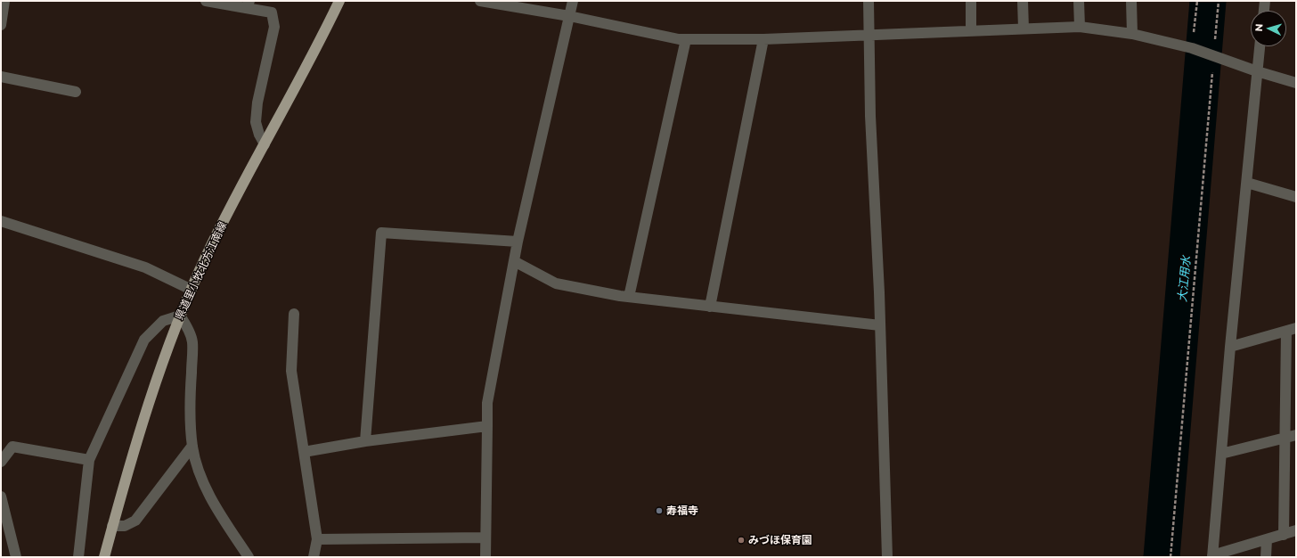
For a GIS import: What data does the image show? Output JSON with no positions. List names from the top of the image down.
{
  "streets": {
    "main road": ["県道里小牧北方江南線"]
  },
  "water": ["大江用水"],
  "places": ["寿福寺", "みづほ保育園"],
  "north": "left"
}
